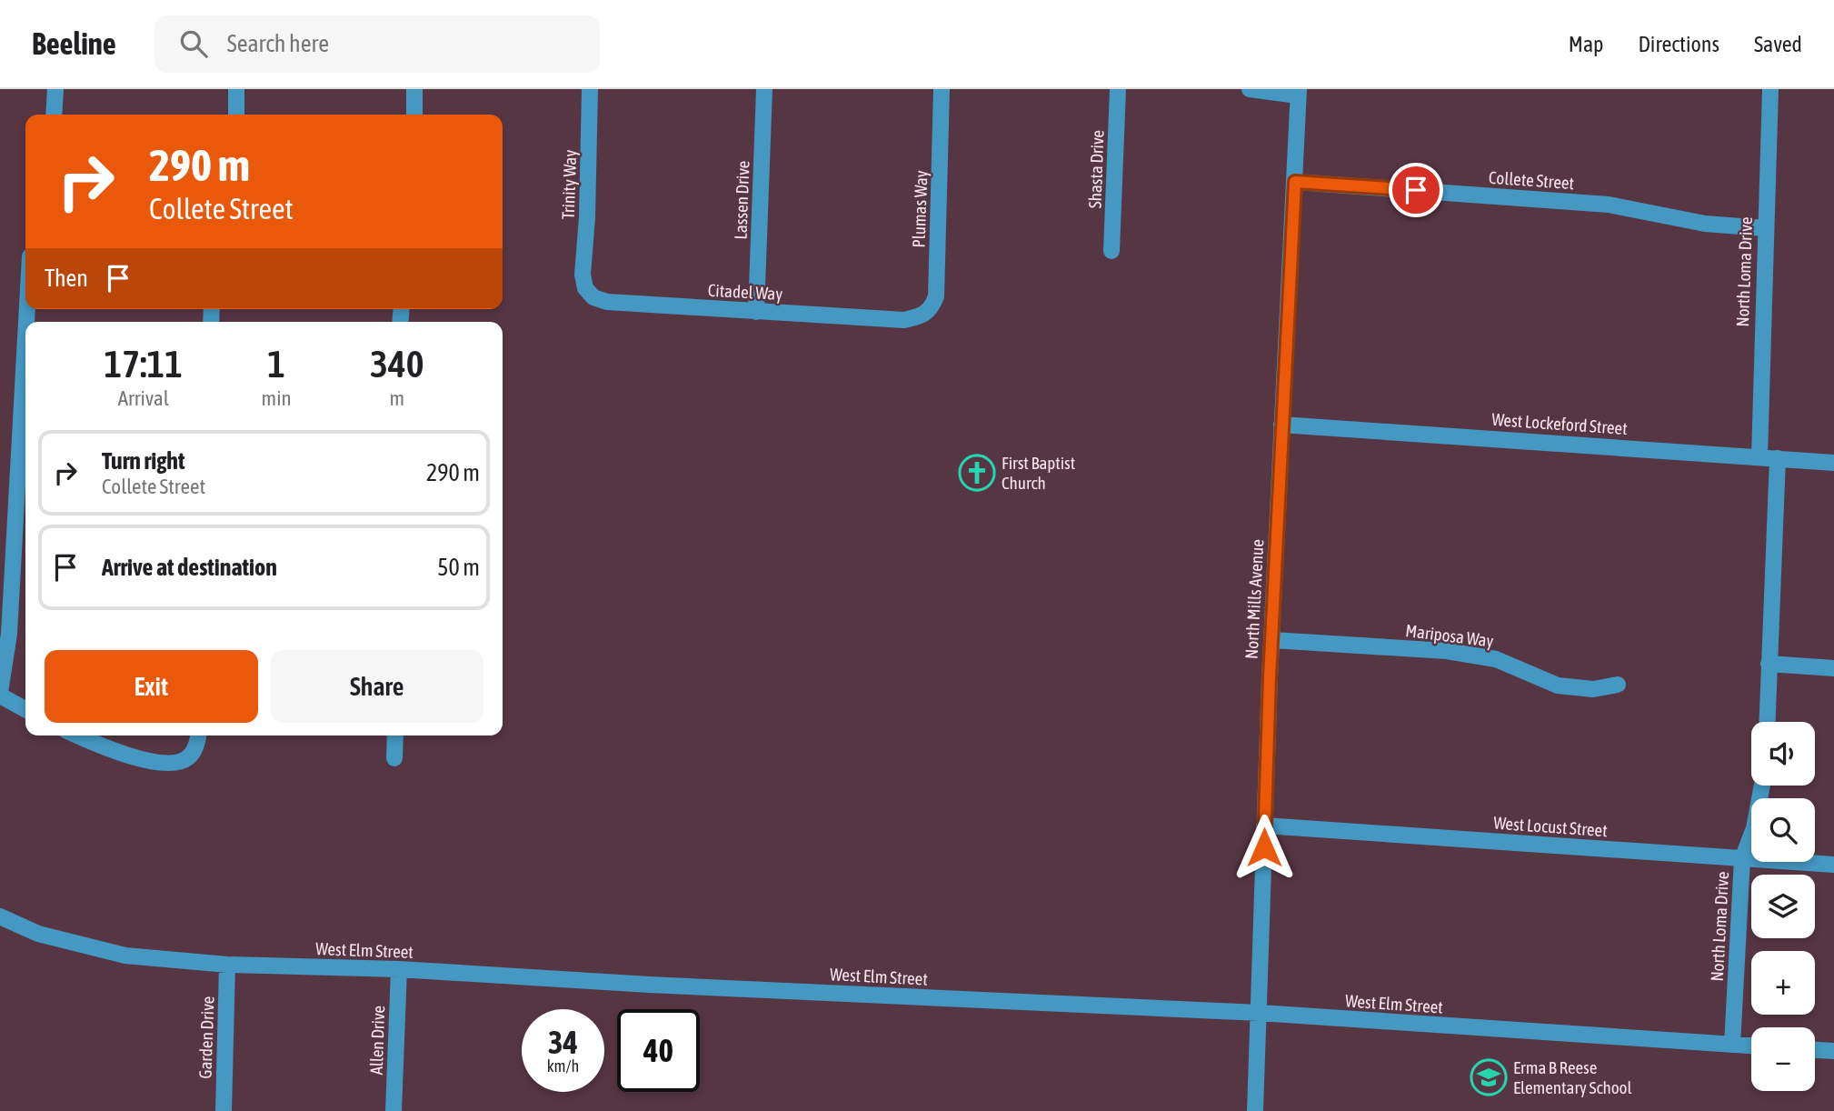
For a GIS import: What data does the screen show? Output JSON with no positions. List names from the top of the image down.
{
  "streets": {
    "street": [
      "Shasta Drive",
      "Collete Street",
      "Trinity Way",
      "Lassen Drive",
      "Plumas Way",
      "North Loma Drive",
      "Citadel Way",
      "West Lockeford Street",
      "North Mills Avenue",
      "Mariposa Way",
      "West Locust Street",
      "West Elm Street",
      "Garden Drive",
      "Allen Drive"
    ]
  },
  "crossings": [
    ["Collete Street", "North Loma Drive"],
    ["Collete Street", "North Mills Avenue"],
    ["Trinity Way", "Citadel Way"],
    ["Lassen Drive", "Citadel Way"],
    ["Plumas Way", "Citadel Way"],
    ["North Loma Drive", "West Lockeford Street"],
    ["North Loma Drive", "West Locust Street"],
    ["North Loma Drive", "West Elm Street"],
    ["West Lockeford Street", "North Mills Avenue"],
    ["North Mills Avenue", "Mariposa Way"],
    ["North Mills Avenue", "West Locust Street"],
    ["North Mills Avenue", "West Elm Street"],
    ["West Elm Street", "Garden Drive"],
    ["West Elm Street", "Allen Drive"]
  ],
  "places": {
    "church": ["First Baptist Church"],
    "school or university": ["Erma B Reese Elementary School"]
  },
  "page": {
    "header": "Beeline",
    "search": "Search here",
    "nav": ["Map", "Directions", "Saved"],
    "turn": ["290 m", "Collete Street"],
    "then": "Then",
    "eta": [
      "17:11",
      "Arrival",
      "1",
      "min",
      "340",
      "m"
    ],
    "list": [
      {
        "name": "Turn right",
        "note": "Collete Street",
        "value": "290 m"
      },
      {
        "name": "Arrive at destination",
        "value": "50 m"
      }
    ],
    "buttons": ["Exit", "Share"],
    "map_buttons": ["+", "−"],
    "speed": "34 km/h",
    "limit": "40"
  }
}
